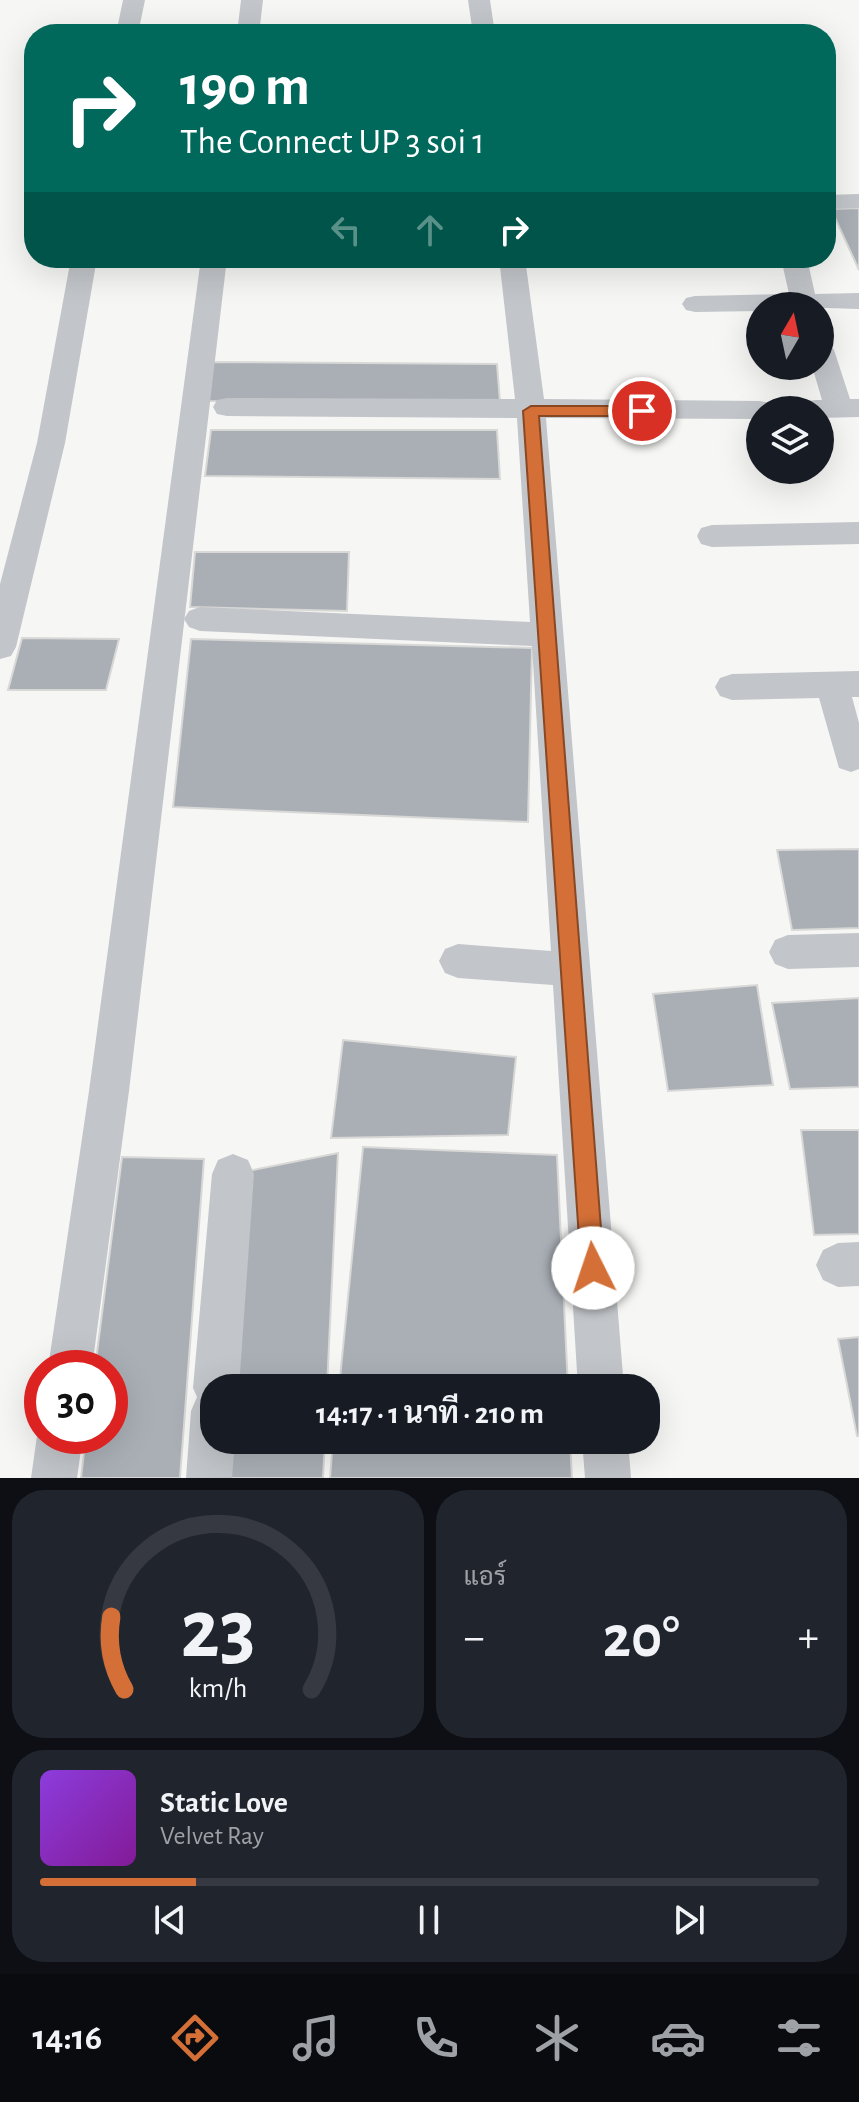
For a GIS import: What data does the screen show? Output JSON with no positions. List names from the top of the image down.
{
  "north": "top",
  "page": {
    "turn": ["190 m", "The Connect UP 3 soi 1"],
    "limit": "30",
    "trip": "14:17 · 1 นาที · 210 m",
    "tile": "แอร์",
    "heat": ["−", "20°", "+"],
    "song": ["Static Love", "Velvet Ray"],
    "tabs": "14:16",
    "gauge": ["23", "km/h"]
  }
}
